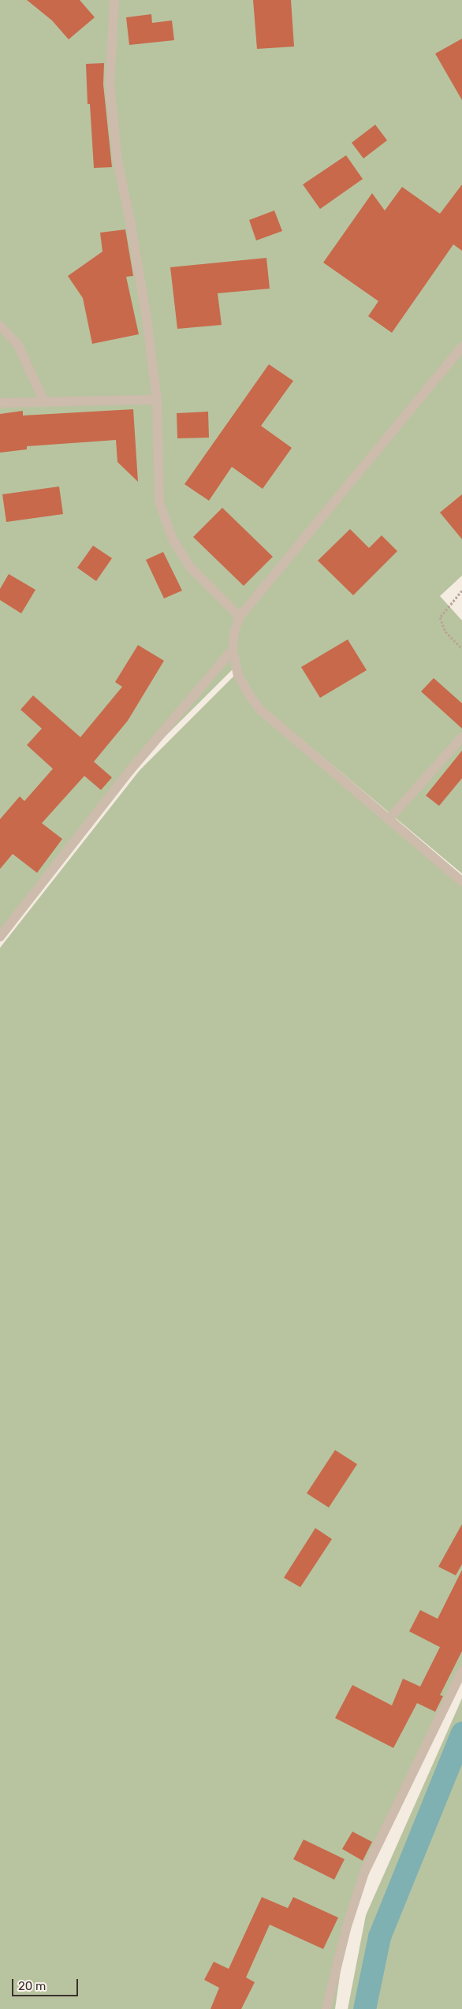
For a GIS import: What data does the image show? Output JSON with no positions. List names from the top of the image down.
{
  "scale_bar": "20 m"
}
